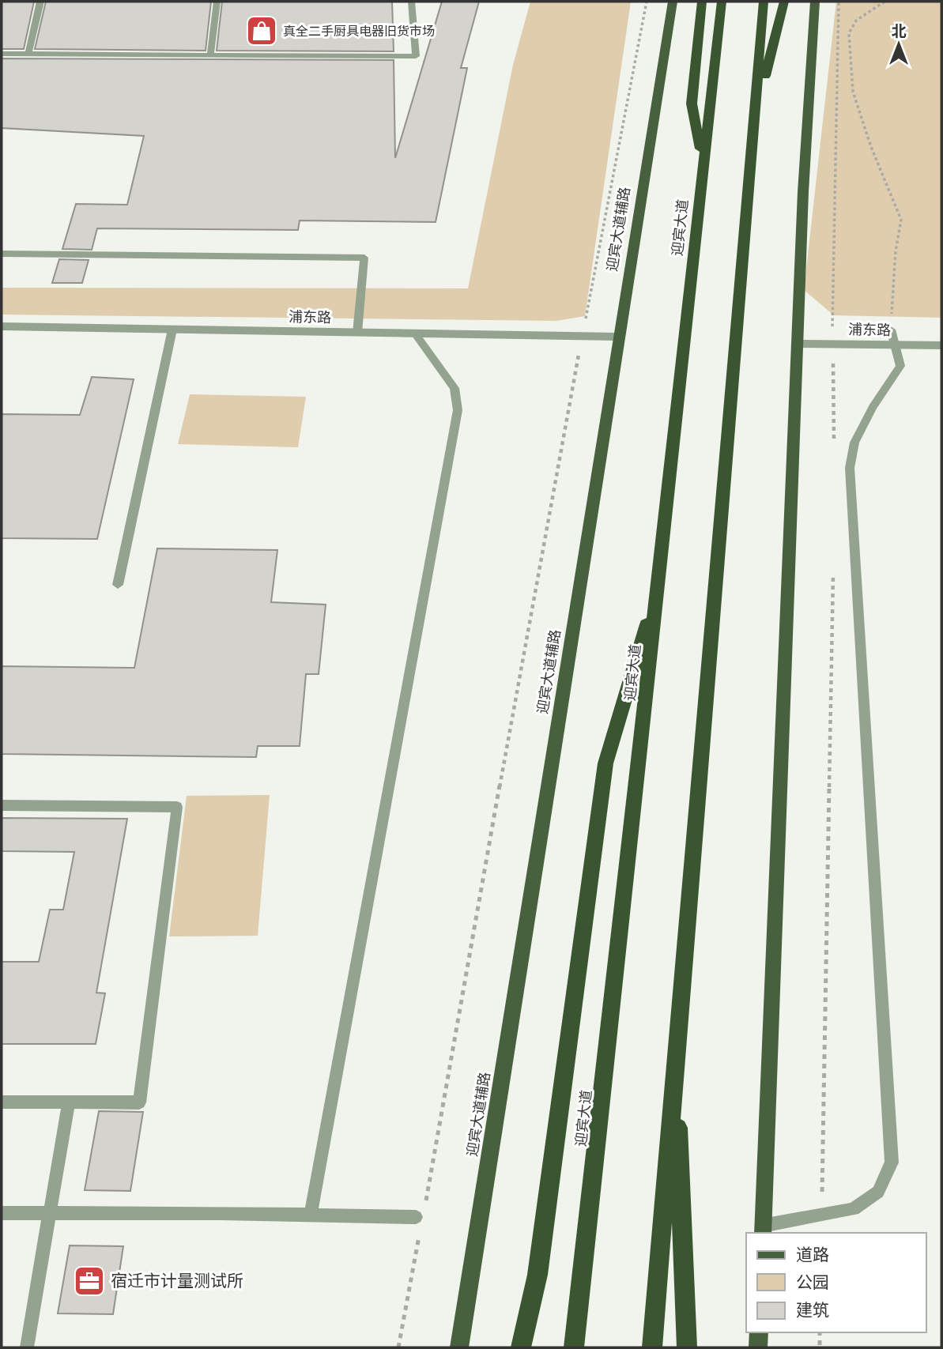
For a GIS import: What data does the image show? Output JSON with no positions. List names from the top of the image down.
{
  "streets": {
    "highway": ["迎宾大道"],
    "main road": ["迎宾大道辅路"],
    "street": ["浦东路"]
  },
  "crossings": [
    ["迎宾大道辅路", "浦东路"]
  ],
  "places": {
    "shop": ["真全二手厨具电器旧货市场"],
    "office": ["宿迁市计量测试所"]
  },
  "legend": ["道路", "公园", "建筑"],
  "north": "top"
}
